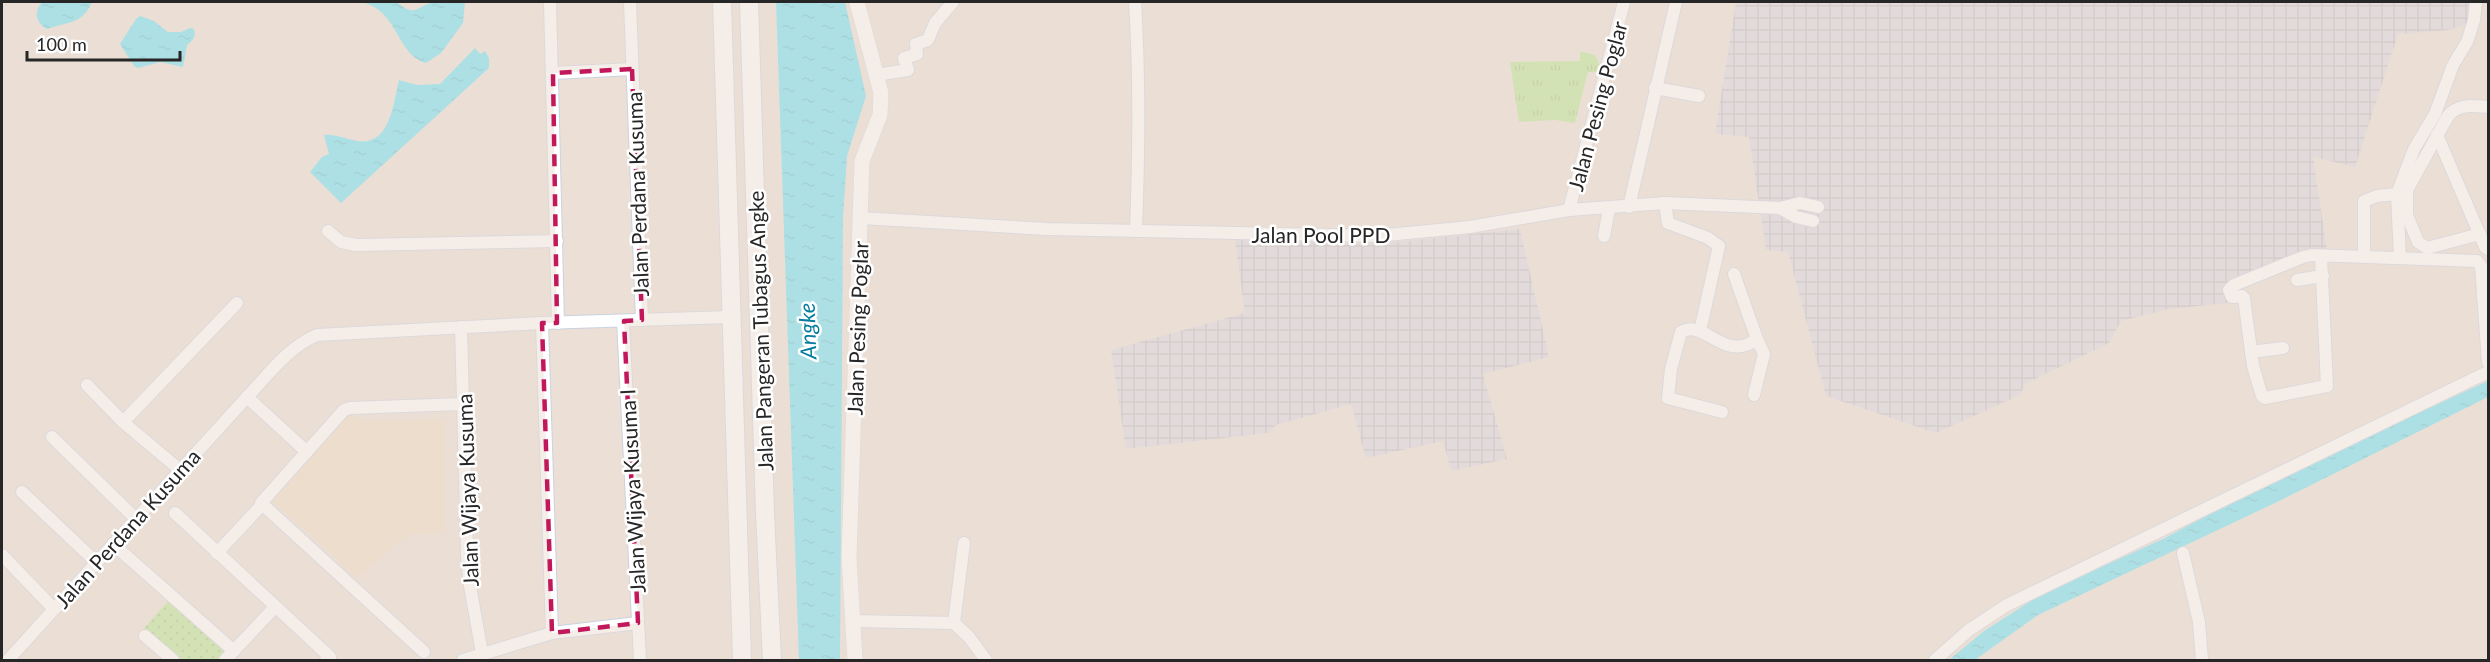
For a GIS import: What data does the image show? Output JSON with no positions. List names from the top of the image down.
{
  "streets": {
    "main road": ["Jalan Pangeran Tubagus Angke"],
    "street": [
      "Jalan Pesing Poglar",
      "Jalan Perdana Kusuma",
      "Jalan Pool PPD",
      "Jalan Wijaya Kusuma",
      "Jalan Wijaya Kusuma I"
    ]
  },
  "crossings": [
    ["Jalan Pesing Poglar", "Jalan Pool PPD"],
    ["Jalan Perdana Kusuma", "Jalan Pangeran Tubagus Angke"],
    ["Jalan Perdana Kusuma", "Jalan Wijaya Kusuma"],
    ["Jalan Perdana Kusuma", "Jalan Wijaya Kusuma I"]
  ],
  "water": ["Angke"],
  "scale_bar": "100 m"
}
